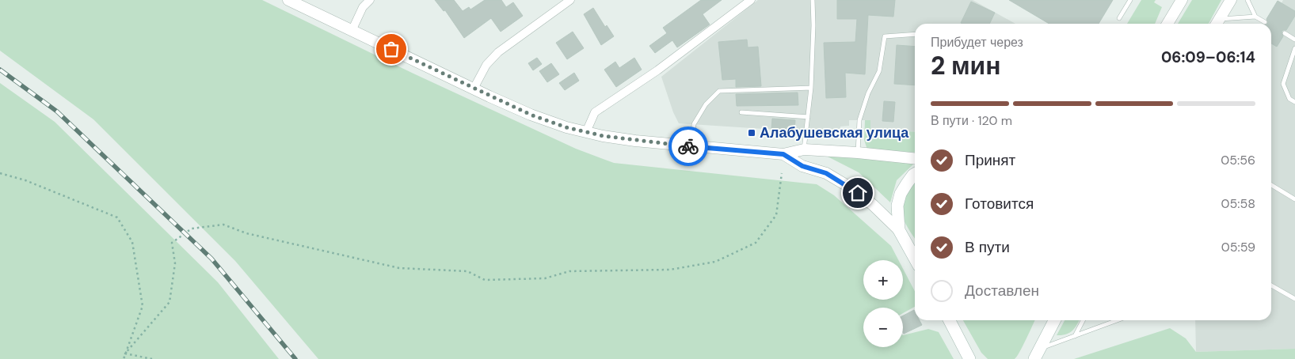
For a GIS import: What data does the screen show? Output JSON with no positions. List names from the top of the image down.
{
  "places": {
    "transit": ["Алабушевская улица"]
  },
  "page": {
    "heading": ["2 мин", "Прибудет через", "06:09–06:14"],
    "bar": "В пути · 120 m",
    "list": [
      ["Принят", "05:56"],
      ["Готовится", "05:58"],
      ["В пути", "05:59"],
      "Доставлен"
    ],
    "map_buttons": ["+", "−"]
  }
}
